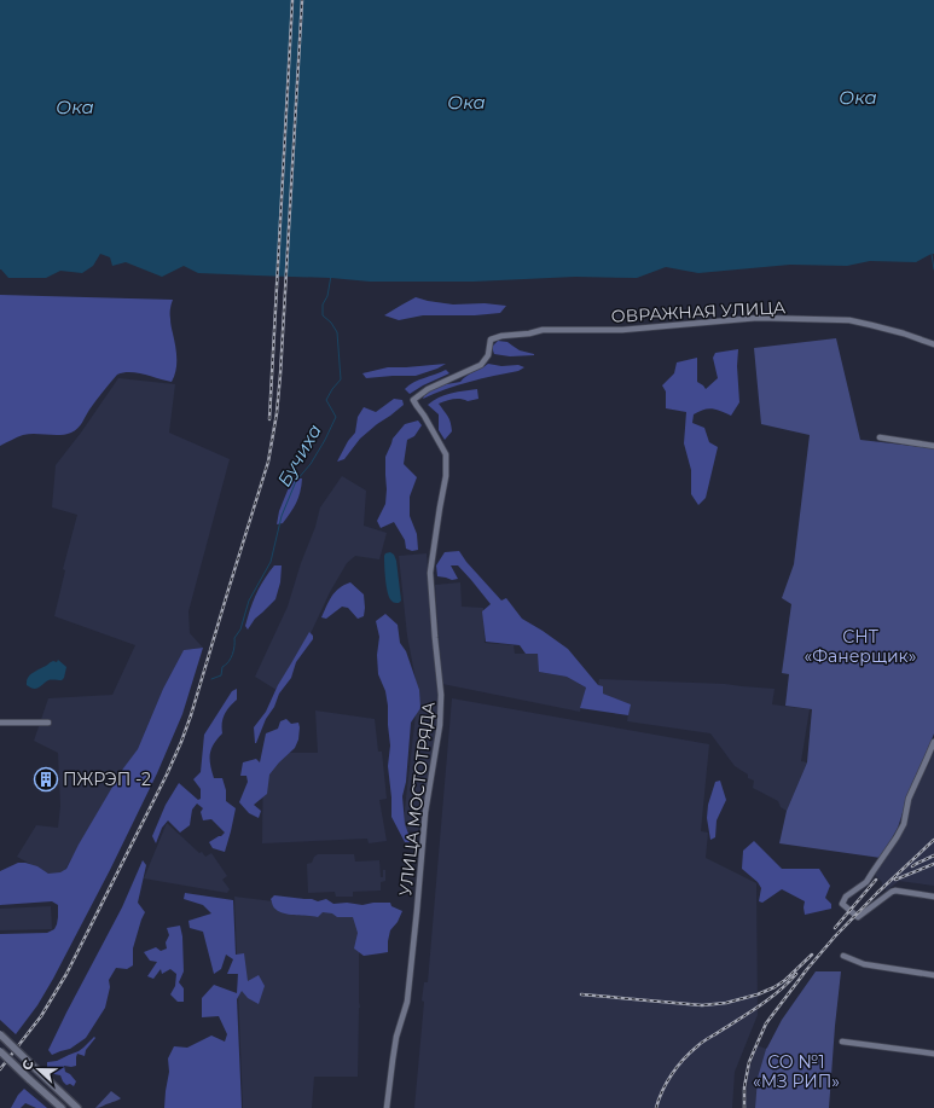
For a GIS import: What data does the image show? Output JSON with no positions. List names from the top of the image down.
{
  "streets": {
    "street": ["ОВРАЖНАЯ УЛИЦА", "УЛИЦА МОСТОТРЯДА"]
  },
  "crossings": [
    ["ОВРАЖНАЯ УЛИЦА", "УЛИЦА МОСТОТРЯДА"]
  ],
  "water": ["Ока", "Бучиха"],
  "parks": ["СНТ «Фанерщик»", "СО №1 «МЗ РИП»"],
  "places": {
    "building": ["ПЖРЭП -2"]
  },
  "north": "left"
}
